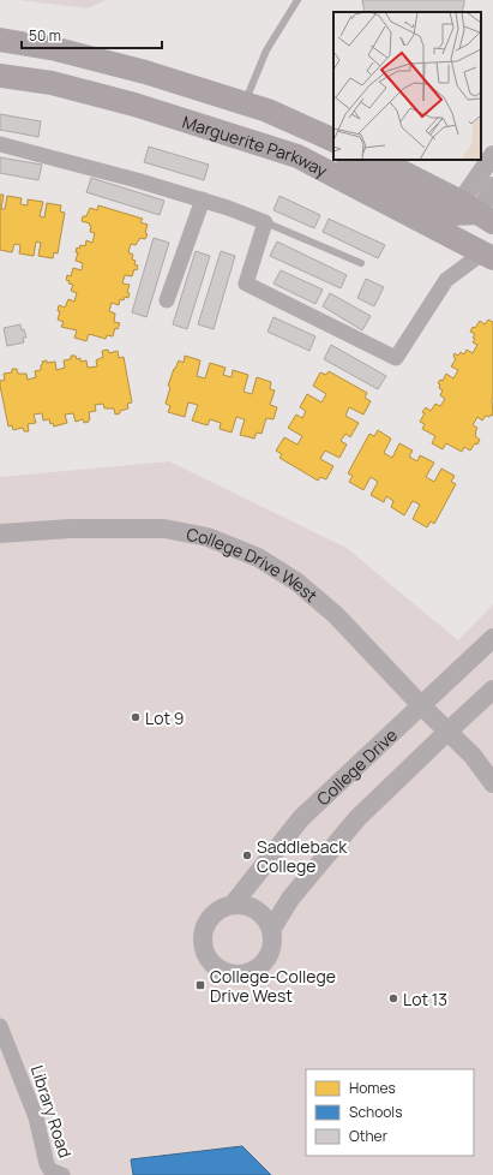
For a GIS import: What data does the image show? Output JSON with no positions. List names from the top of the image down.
{
  "streets": {
    "main road": ["Marguerite Parkway"],
    "street": ["College Drive West", "College Drive", "Library Road"]
  },
  "crossings": [
    ["College Drive West", "College Drive"]
  ],
  "places": {
    "other": ["Lot 9", "Saddleback College", "Lot 13"],
    "transit": ["College-College Drive West"]
  },
  "legend": ["Homes", "Schools", "Other"],
  "scale_bar": "50 m"
}
